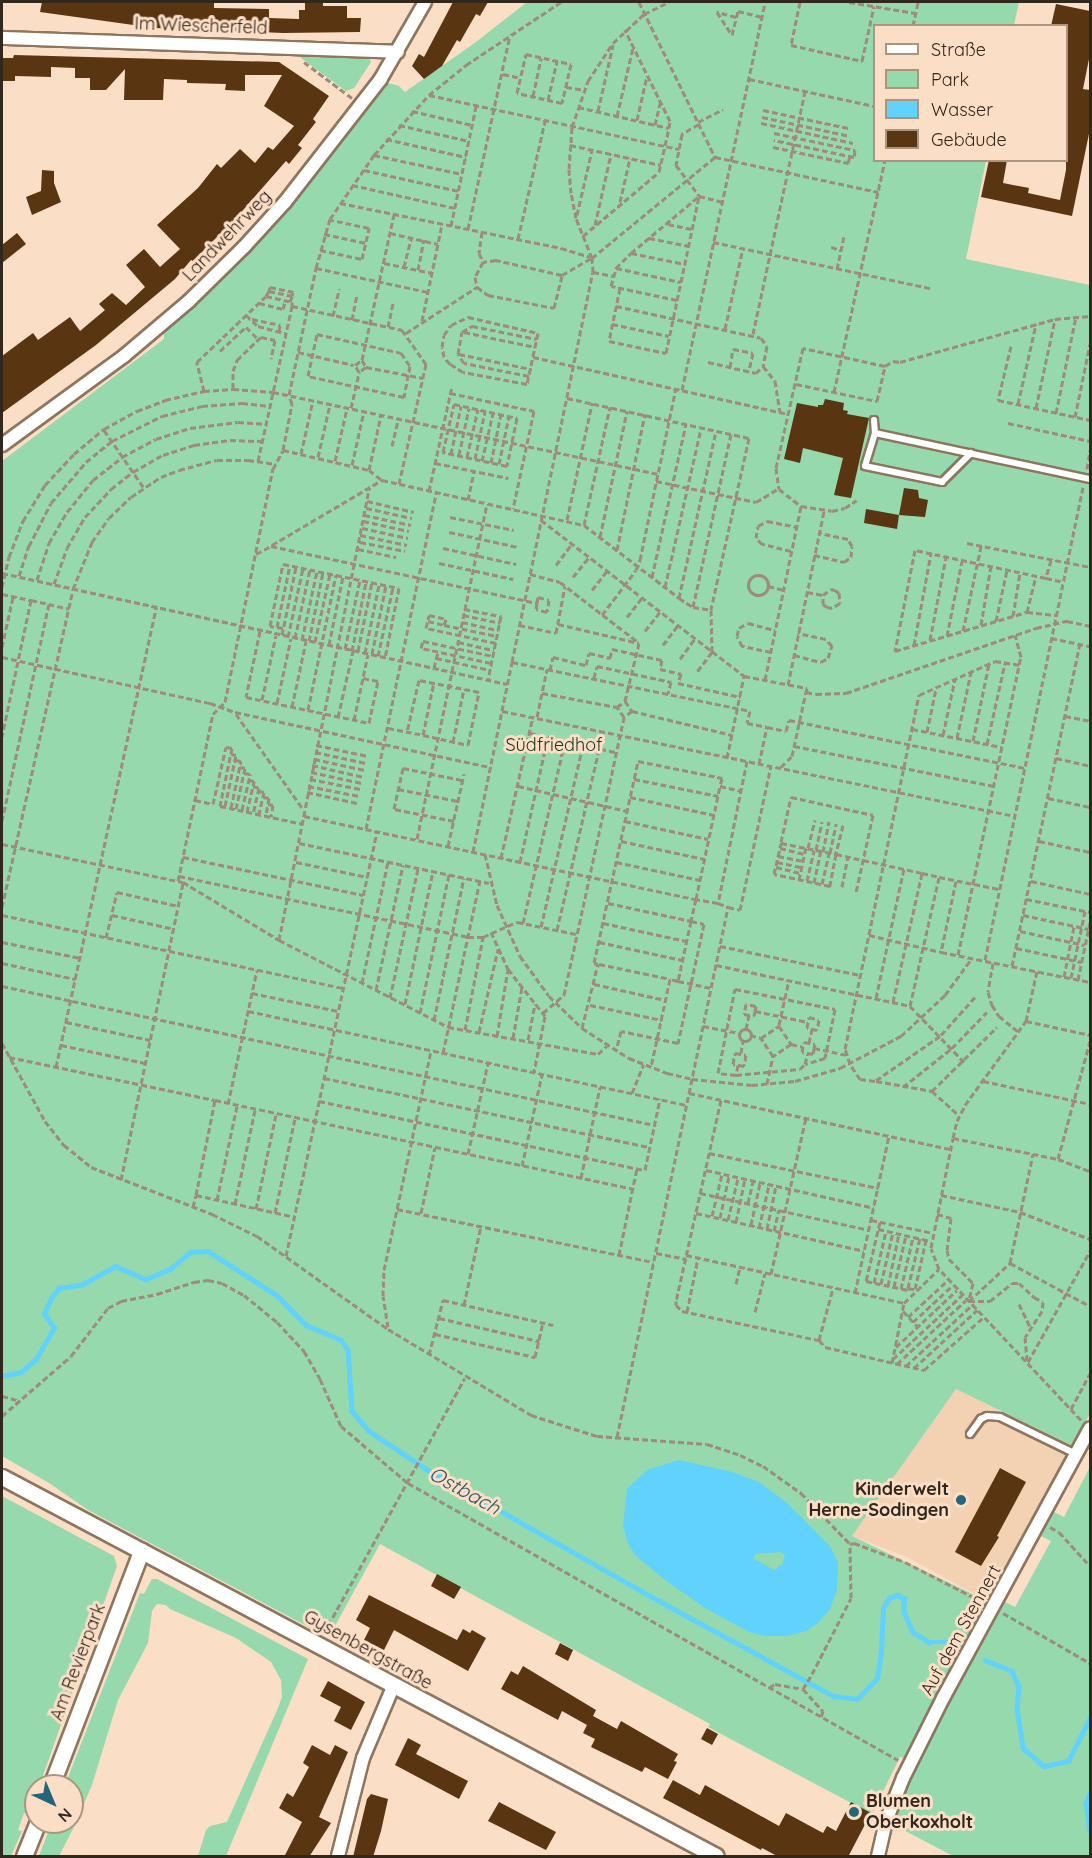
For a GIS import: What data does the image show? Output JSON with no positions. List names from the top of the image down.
{
  "streets": {
    "street": [
      "Im Wiescherfeld",
      "Landwehrweg",
      "Auf dem Stennert",
      "Gysenbergstraße",
      "Am Revierpark"
    ]
  },
  "crossings": [
    ["Im Wiescherfeld", "Landwehrweg"],
    ["Gysenbergstraße", "Am Revierpark"]
  ],
  "water": ["Ostbach"],
  "parks": ["Südfriedhof"],
  "places": ["Kinderwelt Herne-Sodingen", "Blumen Oberkoxholt"],
  "legend": [
    "Straße",
    "Park",
    "Wasser",
    "Gebäude"
  ],
  "north": "bottom right"
}
